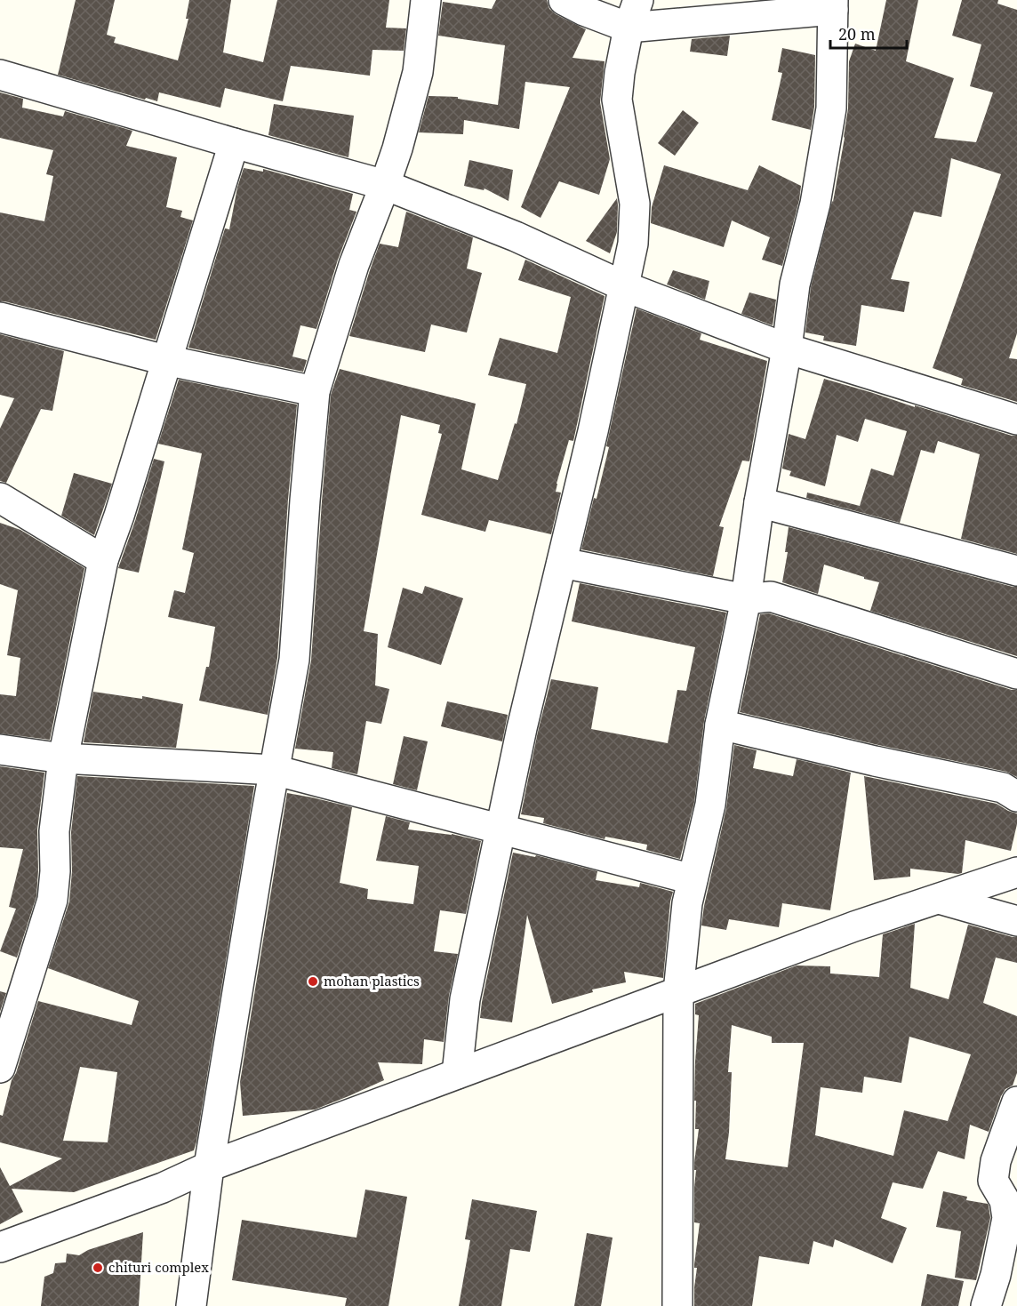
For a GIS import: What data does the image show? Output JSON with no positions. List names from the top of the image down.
{
  "places": ["mohan plastics", "chituri complex"],
  "scale_bar": "20 m"
}
